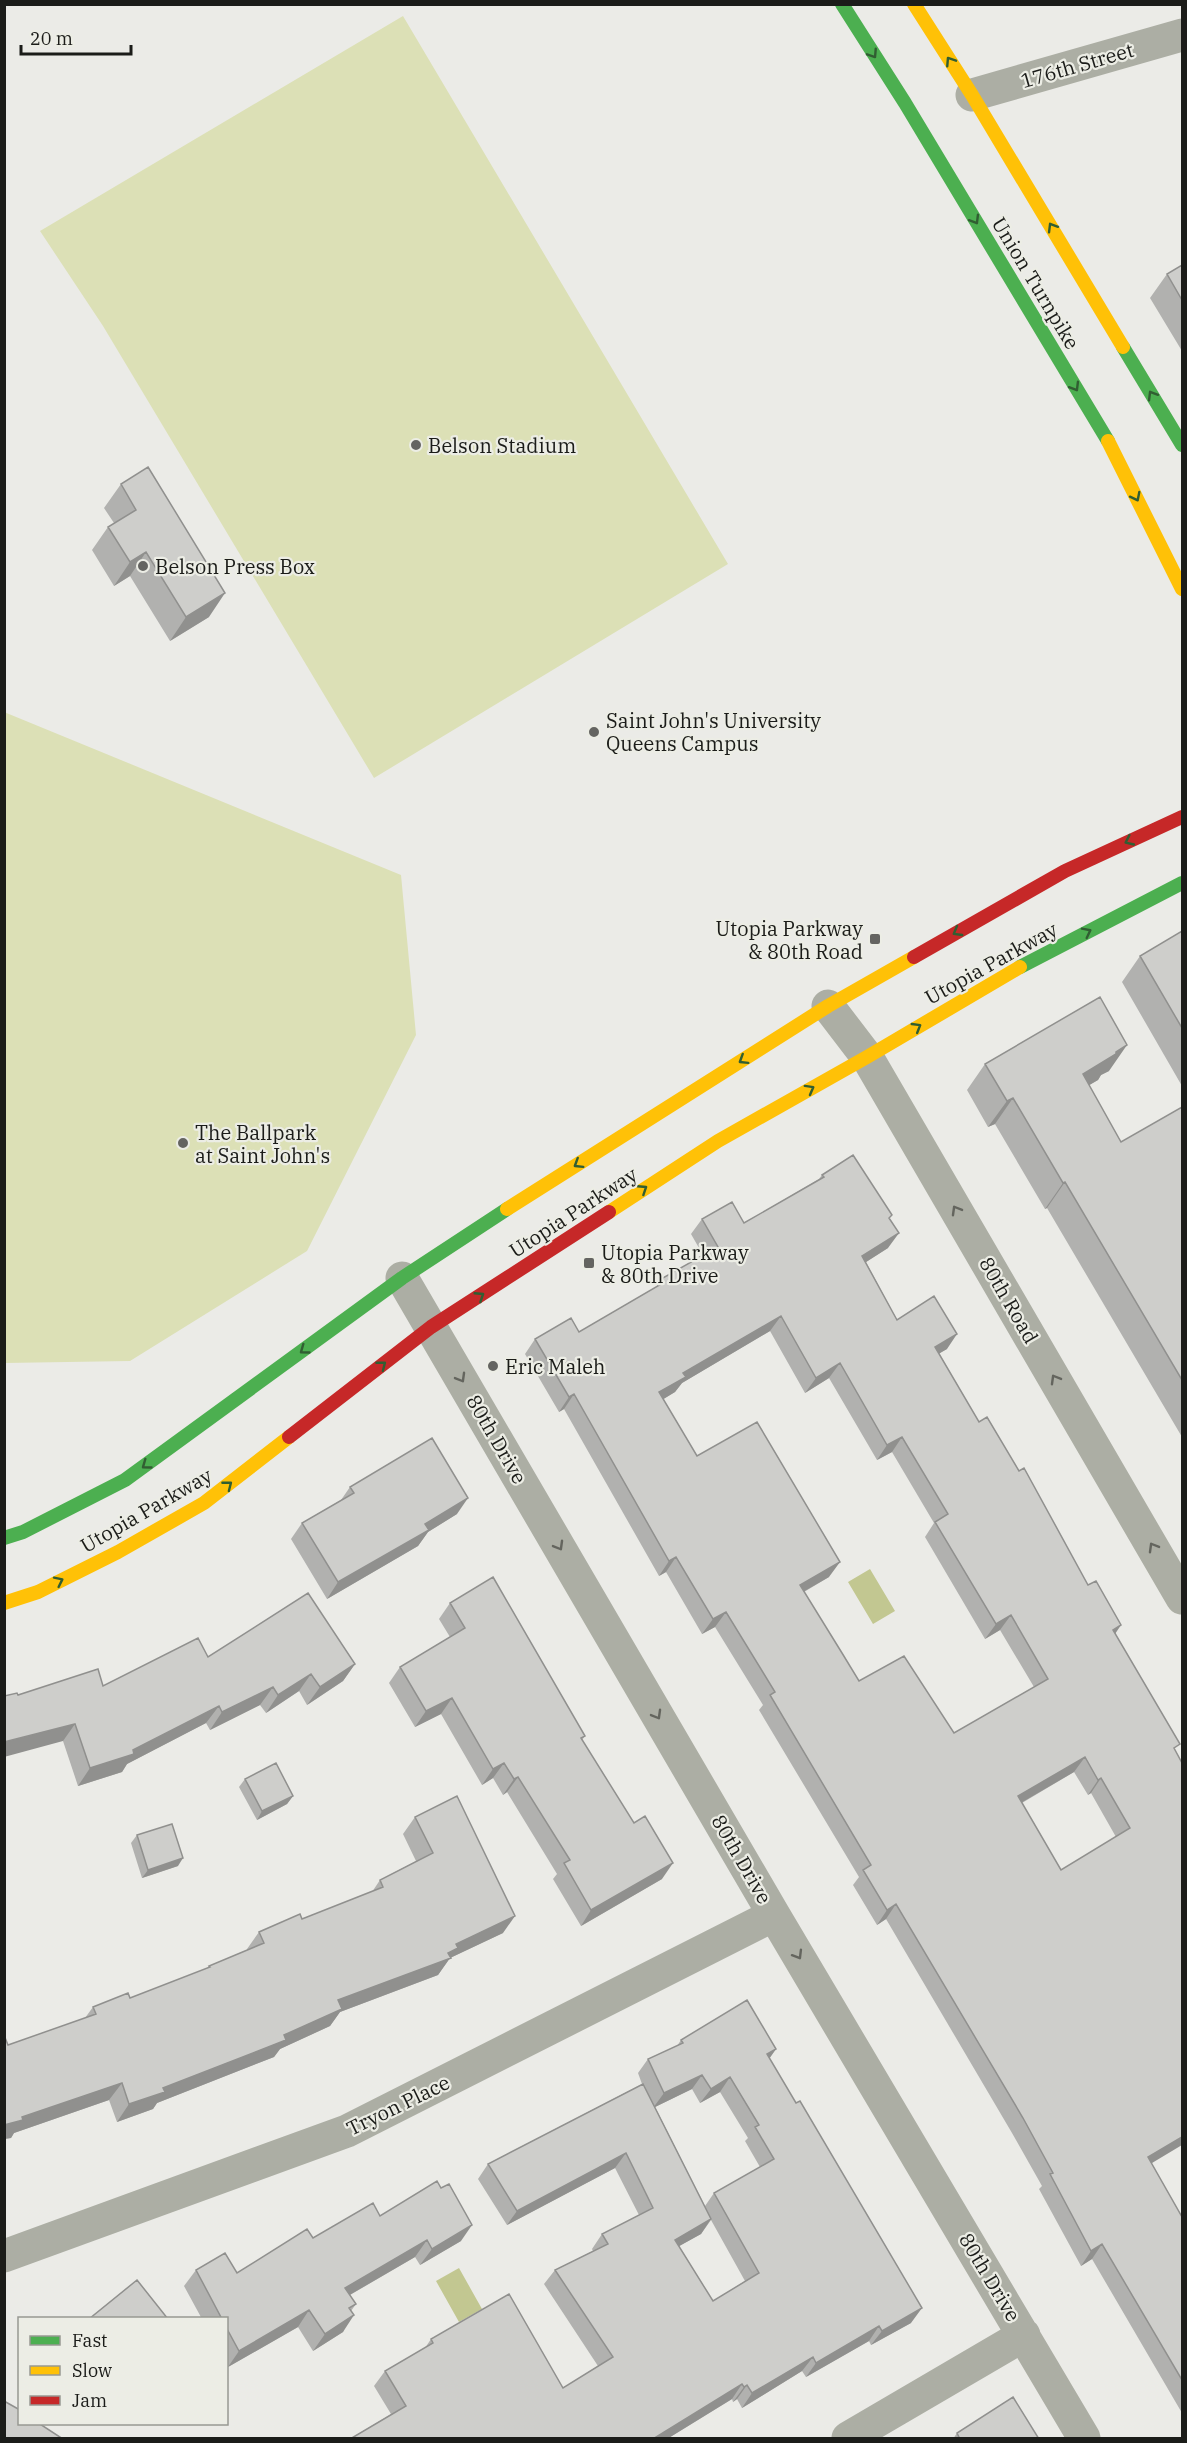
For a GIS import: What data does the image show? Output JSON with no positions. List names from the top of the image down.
{
  "streets": {
    "main road": ["Union Turnpike", "Utopia Parkway"],
    "street": [
      "176th Street",
      "80th Road",
      "80th Drive",
      "Tryon Place"
    ]
  },
  "crossings": [
    ["Utopia Parkway", "80th Road"],
    ["Utopia Parkway", "80th Drive"],
    ["80th Drive", "Tryon Place"]
  ],
  "one_way": ["80th Road", "80th Drive"],
  "places": {
    "other": [
      "Belson Stadium",
      "Belson Press Box",
      "Saint John's University Queens Campus",
      "The Ballpark at Saint John's",
      "Eric Maleh"
    ],
    "transit": ["Utopia Parkway & 80th Road", "Utopia Parkway & 80th Drive"]
  },
  "legend": ["Fast", "Slow", "Jam"],
  "scale_bar": "20 m"
}
